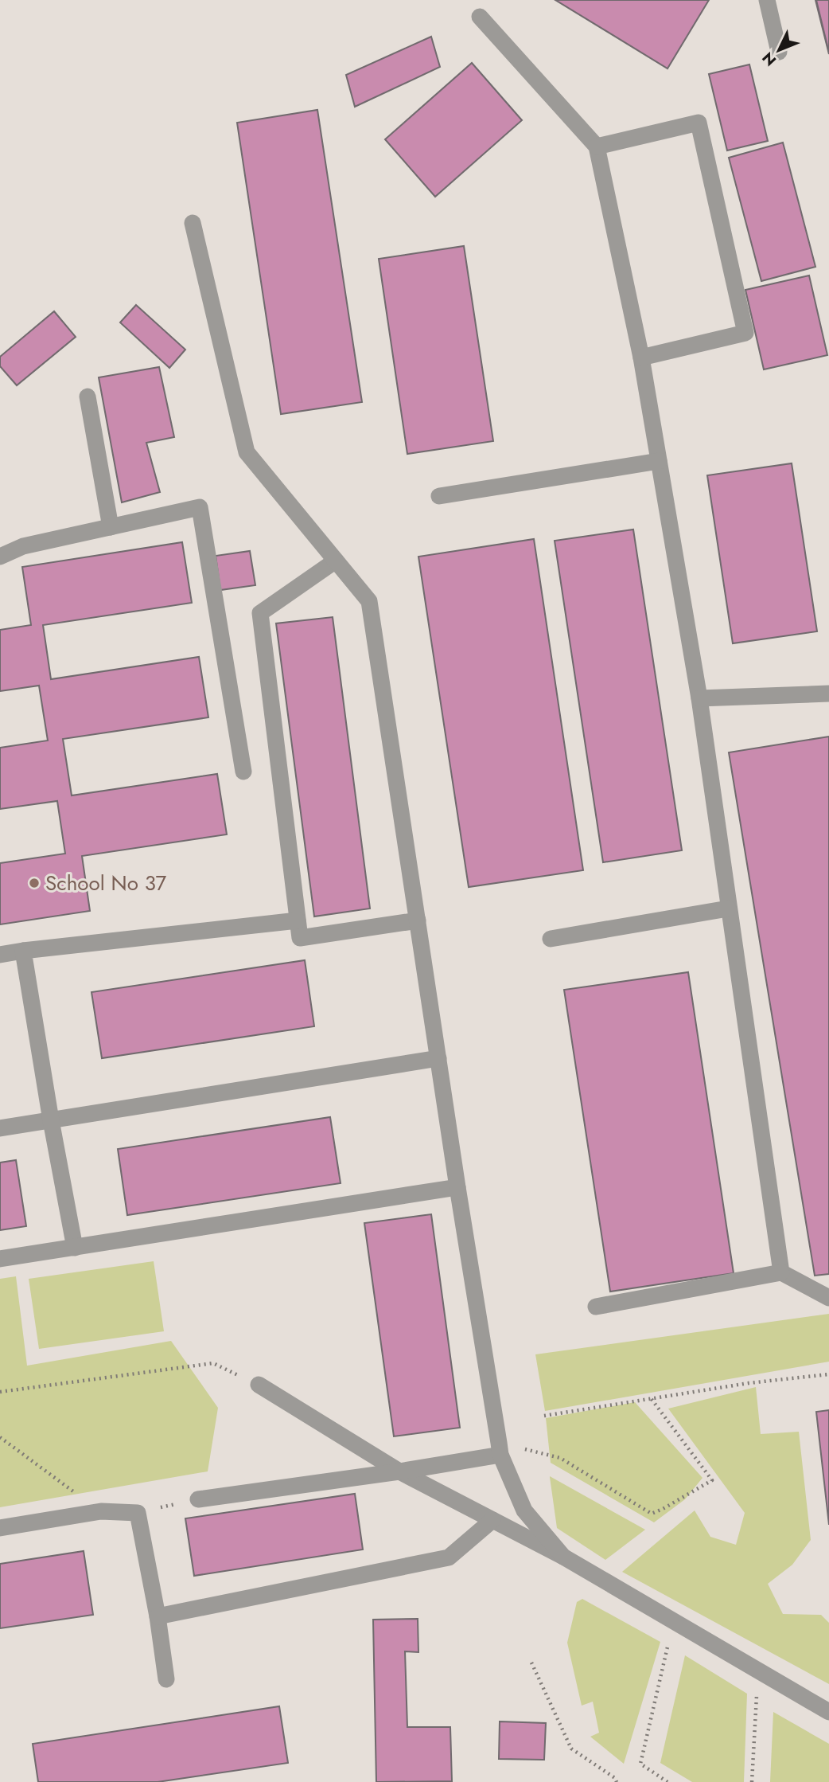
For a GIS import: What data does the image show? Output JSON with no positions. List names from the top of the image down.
{
  "places": ["School No 37"],
  "north": "bottom left"
}
